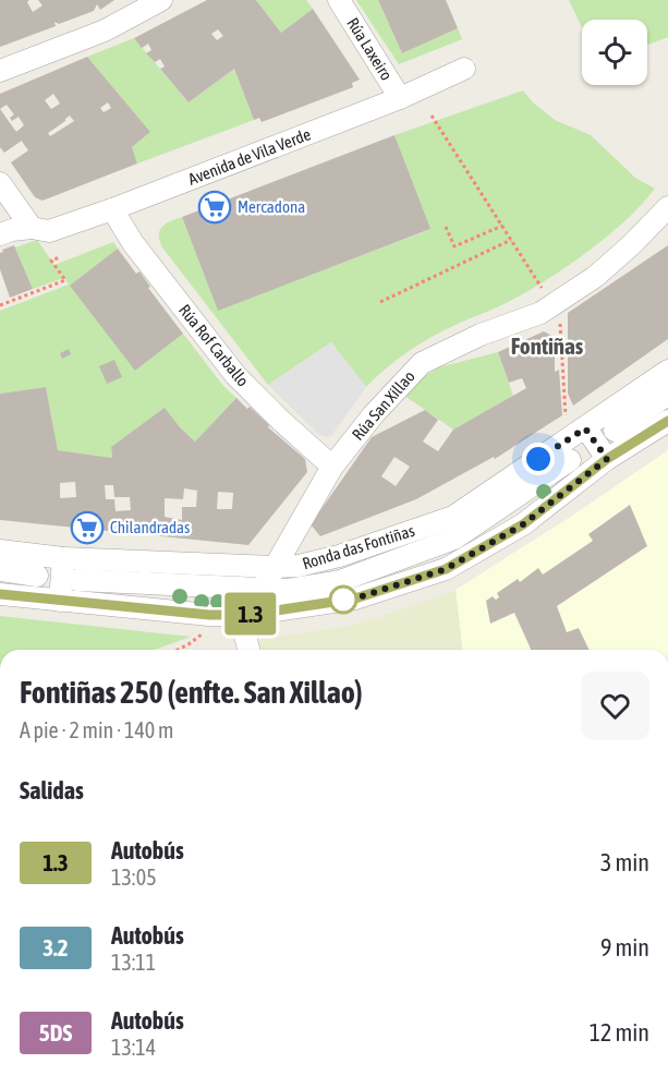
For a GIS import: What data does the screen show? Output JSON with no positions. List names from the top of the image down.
{
  "streets": {
    "street": [
      "Rúa Laxeiro",
      "Avenida de Vila Verde",
      "Rúa Rof Carballo",
      "Rúa San Xillao",
      "Ronda das Fontiñas"
    ]
  },
  "crossings": [
    ["Rúa Laxeiro", "Avenida de Vila Verde"],
    ["Avenida de Vila Verde", "Rúa Rof Carballo"],
    ["Rúa Rof Carballo", "Rúa San Xillao"],
    ["Rúa San Xillao", "Ronda das Fontiñas"]
  ],
  "districts": ["Fontiñas"],
  "places": {
    "supermarket": ["Mercadona", "Chilandradas"]
  },
  "lines": ["bus line 1.3"],
  "page": {
    "on_map": "1.3",
    "heading": [
      ["Fontiñas 250 (enfte. San Xillao)", "A pie · 2 min · 140 m"],
      "Salidas"
    ],
    "list": [
      {
        "mark": "1.3",
        "name": "Autobús",
        "note": "13:05",
        "value": "3 min"
      },
      {
        "mark": "3.2",
        "name": "Autobús",
        "note": "13:11",
        "value": "9 min"
      },
      {
        "mark": "5DS",
        "name": "Autobús",
        "note": "13:14",
        "value": "12 min"
      }
    ]
  }
}
